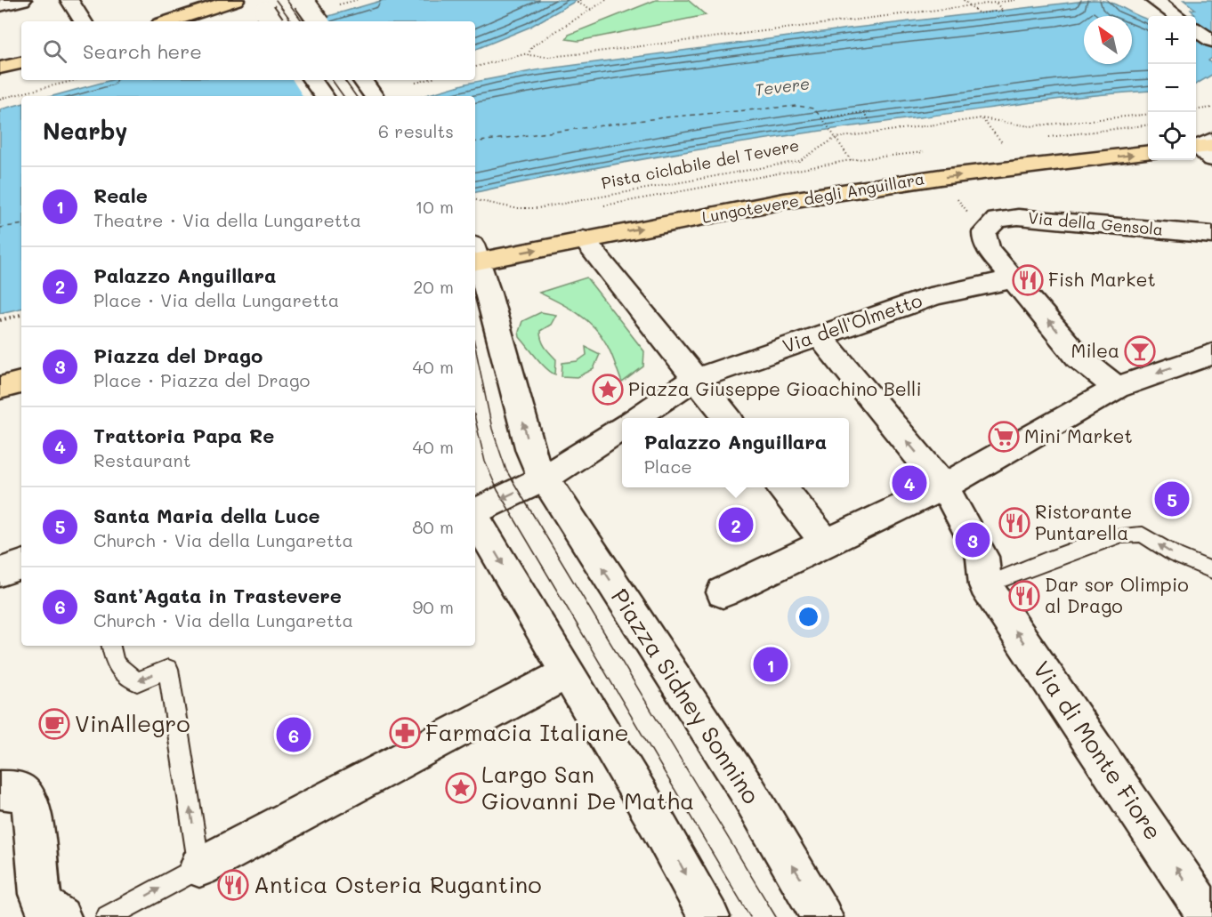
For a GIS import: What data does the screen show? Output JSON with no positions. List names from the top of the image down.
{
  "streets": {
    "main road": ["Lungotevere degli Anguillara"],
    "street": [
      "Via della Gensola",
      "Via dell'Olmetto",
      "Piazza Sidney Sonnino",
      "Via di Monte Fiore"
    ],
    "path": ["Pista ciclabile del Tevere"]
  },
  "crossings": [
    ["Via della Gensola", "Via dell'Olmetto"]
  ],
  "one_way": ["Lungotevere degli Anguillara", "Via di Monte Fiore"],
  "water": ["Tevere"],
  "places": {
    "restaurant": [
      "Fish Market",
      "Ristorante Puntarella",
      "Dar sor Olimpio al Drago",
      "Antica Osteria Rugantino"
    ],
    "bar": ["Milea"],
    "place": ["Piazza Giuseppe Gioachino Belli", "Largo San Giovanni De Matha"],
    "supermarket": ["Mini Market"],
    "cafe": ["VinAllegro"],
    "pharmacy": ["Farmacia Italiane"]
  },
  "north": "top left",
  "page": {
    "map_buttons": ["+", "−"],
    "search": "Search here",
    "heading": ["Nearby", "6 results"],
    "list": [
      {
        "mark": "1",
        "name": "Reale",
        "note": "Theatre · Via della Lungaretta",
        "value": "10 m"
      },
      {
        "mark": "2",
        "name": "Palazzo Anguillara",
        "note": "Place · Via della Lungaretta",
        "value": "20 m"
      },
      {
        "mark": "3",
        "name": "Piazza del Drago",
        "note": "Place · Piazza del Drago",
        "value": "40 m"
      },
      {
        "mark": "4",
        "name": "Trattoria Papa Re",
        "note": "Restaurant",
        "value": "40 m"
      },
      {
        "mark": "5",
        "name": "Santa Maria della Luce",
        "note": "Church · Via della Lungaretta",
        "value": "80 m"
      },
      {
        "mark": "6",
        "name": "Sant’Agata in Trastevere",
        "note": "Church · Via della Lungaretta",
        "value": "90 m"
      }
    ],
    "popup": ["Palazzo Anguillara", "Place"],
    "pins": [
      "4",
      "5",
      "2",
      "3",
      "1",
      "6"
    ]
  }
}
